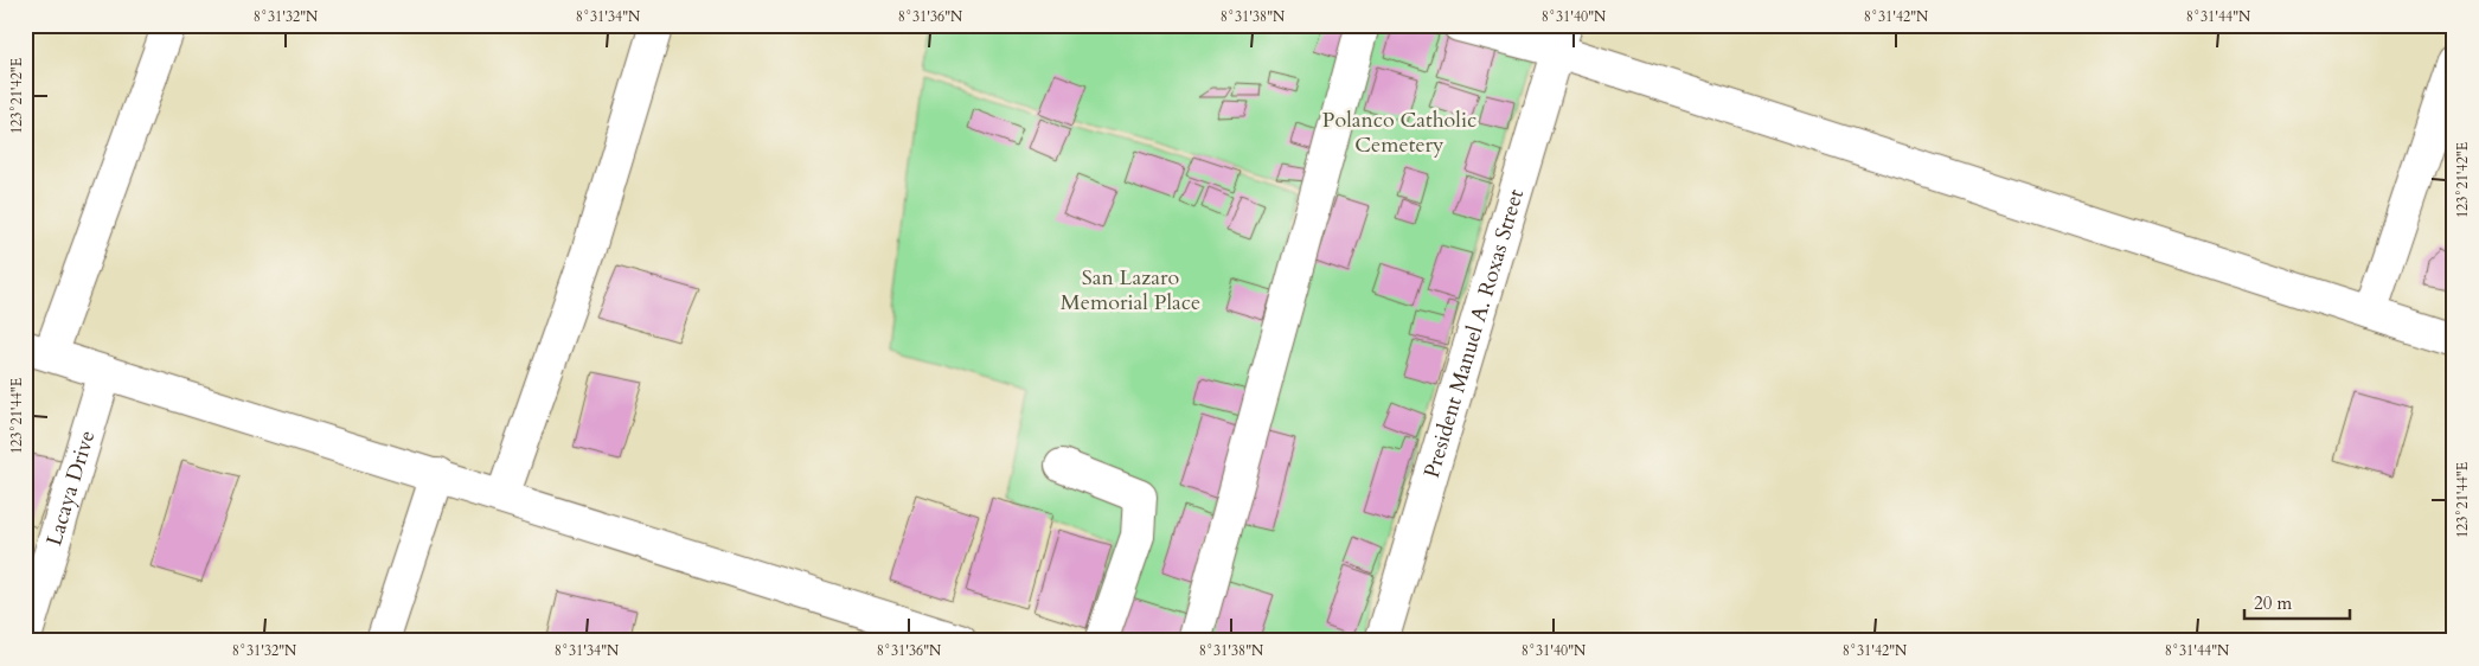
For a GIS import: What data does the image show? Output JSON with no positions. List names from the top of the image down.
{
  "streets": {
    "street": ["President Manuel A. Roxas Street", "Lacaya Drive"]
  },
  "parks": ["Polanco Catholic Cemetery", "San Lazaro Memorial Place"],
  "scale_bar": "20 m",
  "coordinates": [
    "8°31'32\"N",
    "8°31'34\"N",
    "8°31'36\"N",
    "8°31'38\"N",
    "8°31'40\"N",
    "8°31'42\"N",
    "8°31'44\"N",
    "123°21'42\"E",
    "123°21'44\"E"
  ]
}
